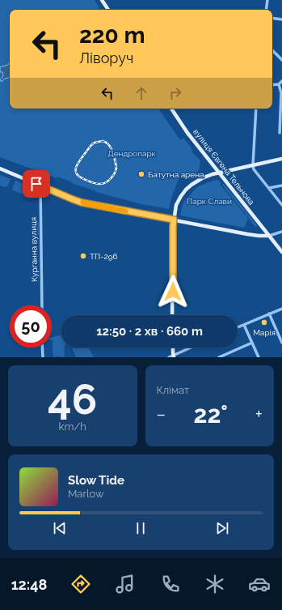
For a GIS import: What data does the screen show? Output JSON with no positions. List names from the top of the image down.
{
  "streets": {
    "main road": ["вулиця Євгена Тельнова"],
    "street": ["Курганна вулиця"]
  },
  "parks": ["Дендропарк", "Парк Слави"],
  "places": ["Батутна арена", "ТП-296", "Марія"],
  "page": {
    "turn": ["220 m", "Ліворуч"],
    "limit": "50",
    "trip": "12:50 · 2 хв · 660 m",
    "tile": [
      ["46", "km/h"],
      "Клімат"
    ],
    "heat": ["−", "22°", "+"],
    "song": ["Slow Tide", "Marlow"],
    "tabs": "12:48"
  }
}
